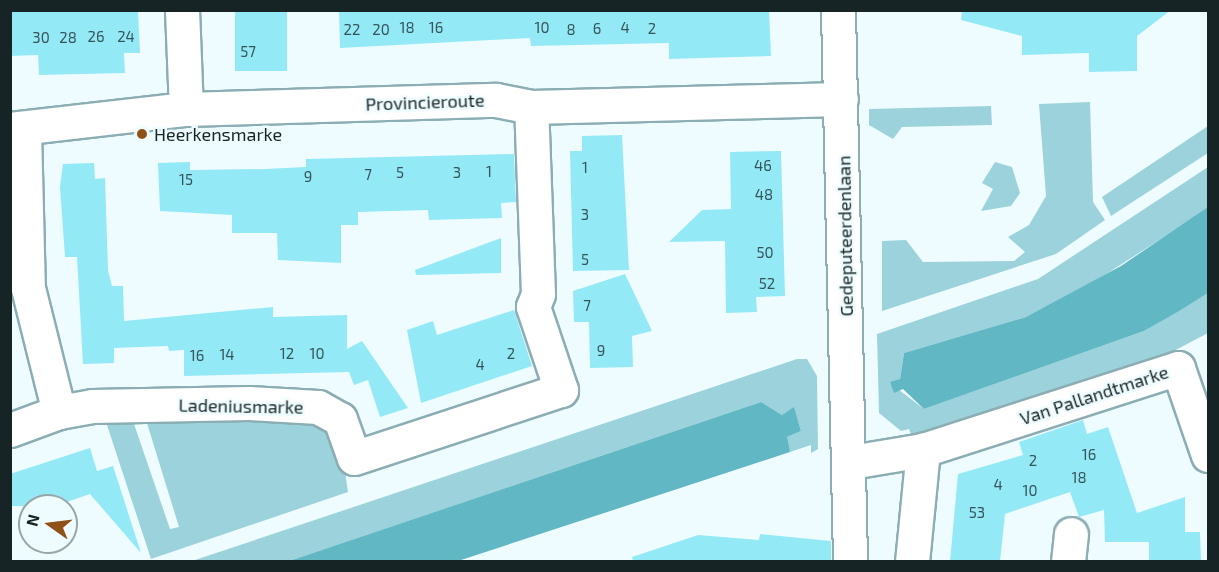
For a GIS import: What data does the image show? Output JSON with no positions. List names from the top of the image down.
{
  "streets": {
    "street": [
      "Provincieroute",
      "Gedeputeerdenlaan",
      "Van Pallandtmarke",
      "Ladeniusmarke"
    ]
  },
  "crossings": [
    ["Provincieroute", "Gedeputeerdenlaan"],
    ["Provincieroute", "Ladeniusmarke"]
  ],
  "places": ["Heerkensmarke"],
  "house_numbers": [
    "18",
    "16",
    "10",
    "4",
    "6",
    "2",
    "22",
    "20",
    "8",
    "26",
    "24",
    "30",
    "28",
    "57",
    "46",
    "1",
    "1",
    "5",
    "3",
    "7",
    "9",
    "15",
    "48",
    "3",
    "50",
    "5",
    "52",
    "7",
    "9",
    "12",
    "10",
    "2",
    "14",
    "16",
    "4",
    "16",
    "2",
    "18",
    "4",
    "10",
    "53"
  ],
  "north": "left"
}
